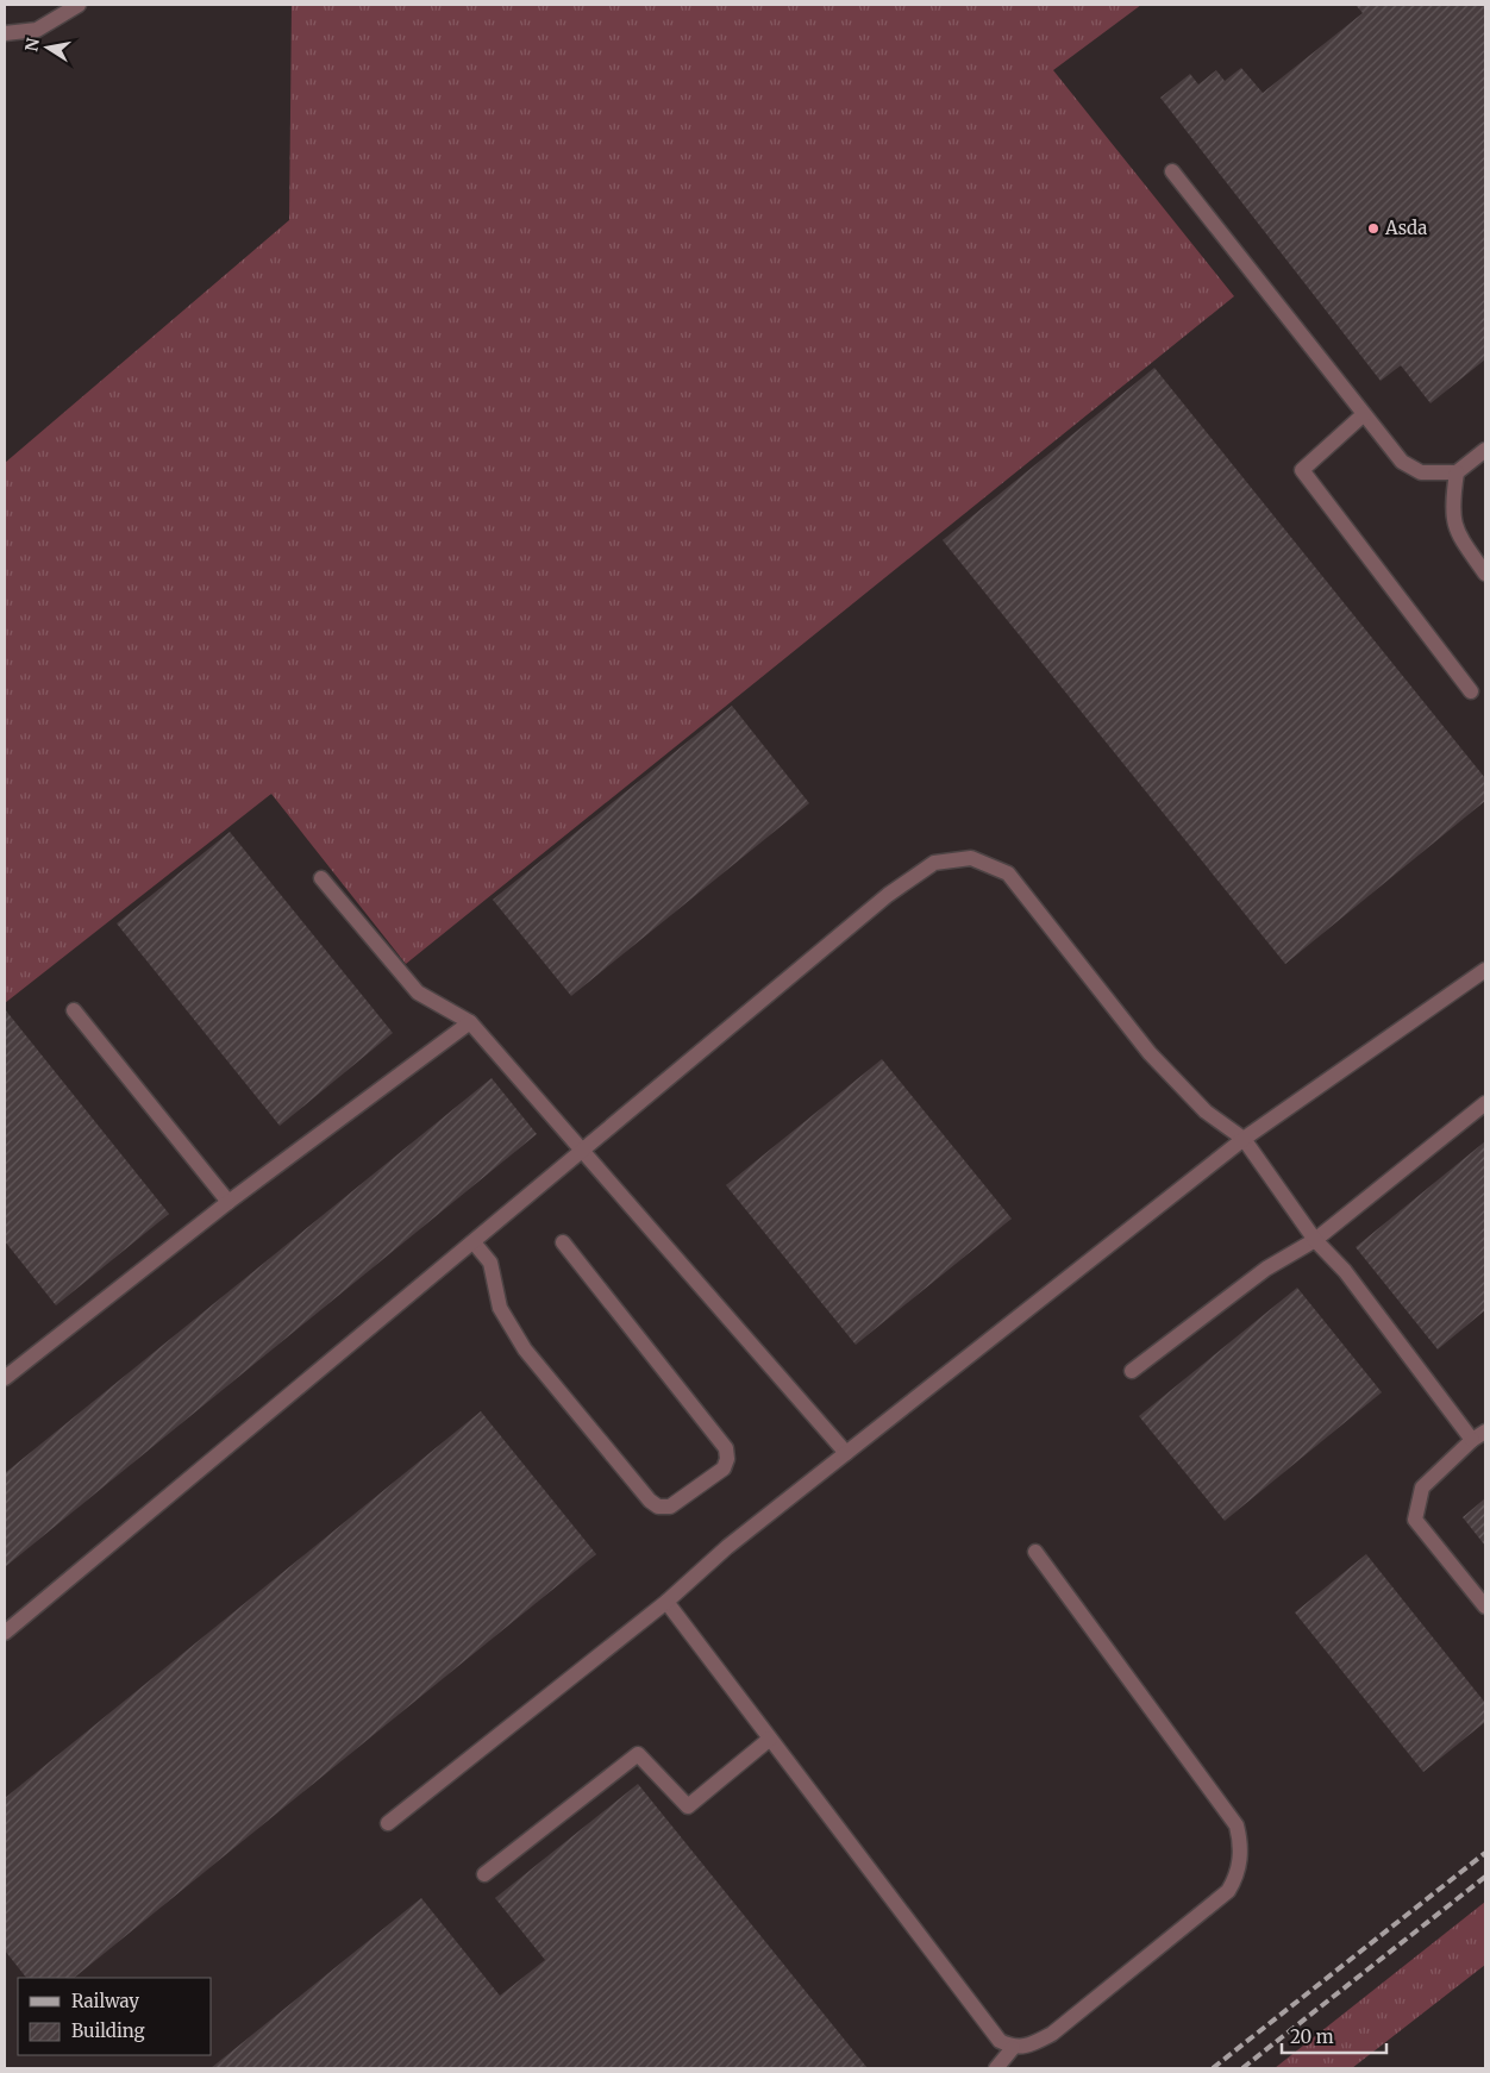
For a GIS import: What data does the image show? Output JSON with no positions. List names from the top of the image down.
{
  "places": ["Asda"],
  "legend": ["Railway", "Building"],
  "scale_bar": "20 m",
  "north": "left"
}
